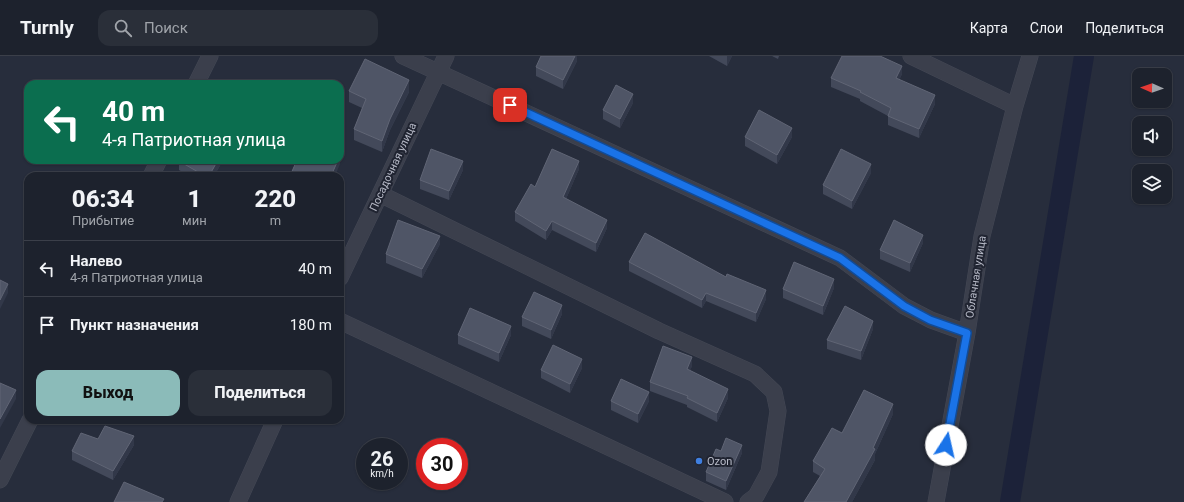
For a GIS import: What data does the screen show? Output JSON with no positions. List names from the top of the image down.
{
  "streets": {
    "street": ["Посадочная улица", "Облачная улица"]
  },
  "places": ["Ozon"],
  "north": "left",
  "page": {
    "header": "Turnly",
    "search": "Поиск",
    "nav": ["Карта", "Слои", "Поделиться"],
    "turn": ["40 m", "4-я Патриотная улица"],
    "eta": [
      "06:34",
      "Прибытие",
      "1",
      "мин",
      "220",
      "m"
    ],
    "list": [
      {
        "name": "Налево",
        "note": "4-я Патриотная улица",
        "value": "40 m"
      },
      {
        "name": "Пункт назначения",
        "value": "180 m"
      }
    ],
    "buttons": ["Выход", "Поделиться"],
    "speed": "26 km/h",
    "limit": "30"
  }
}
